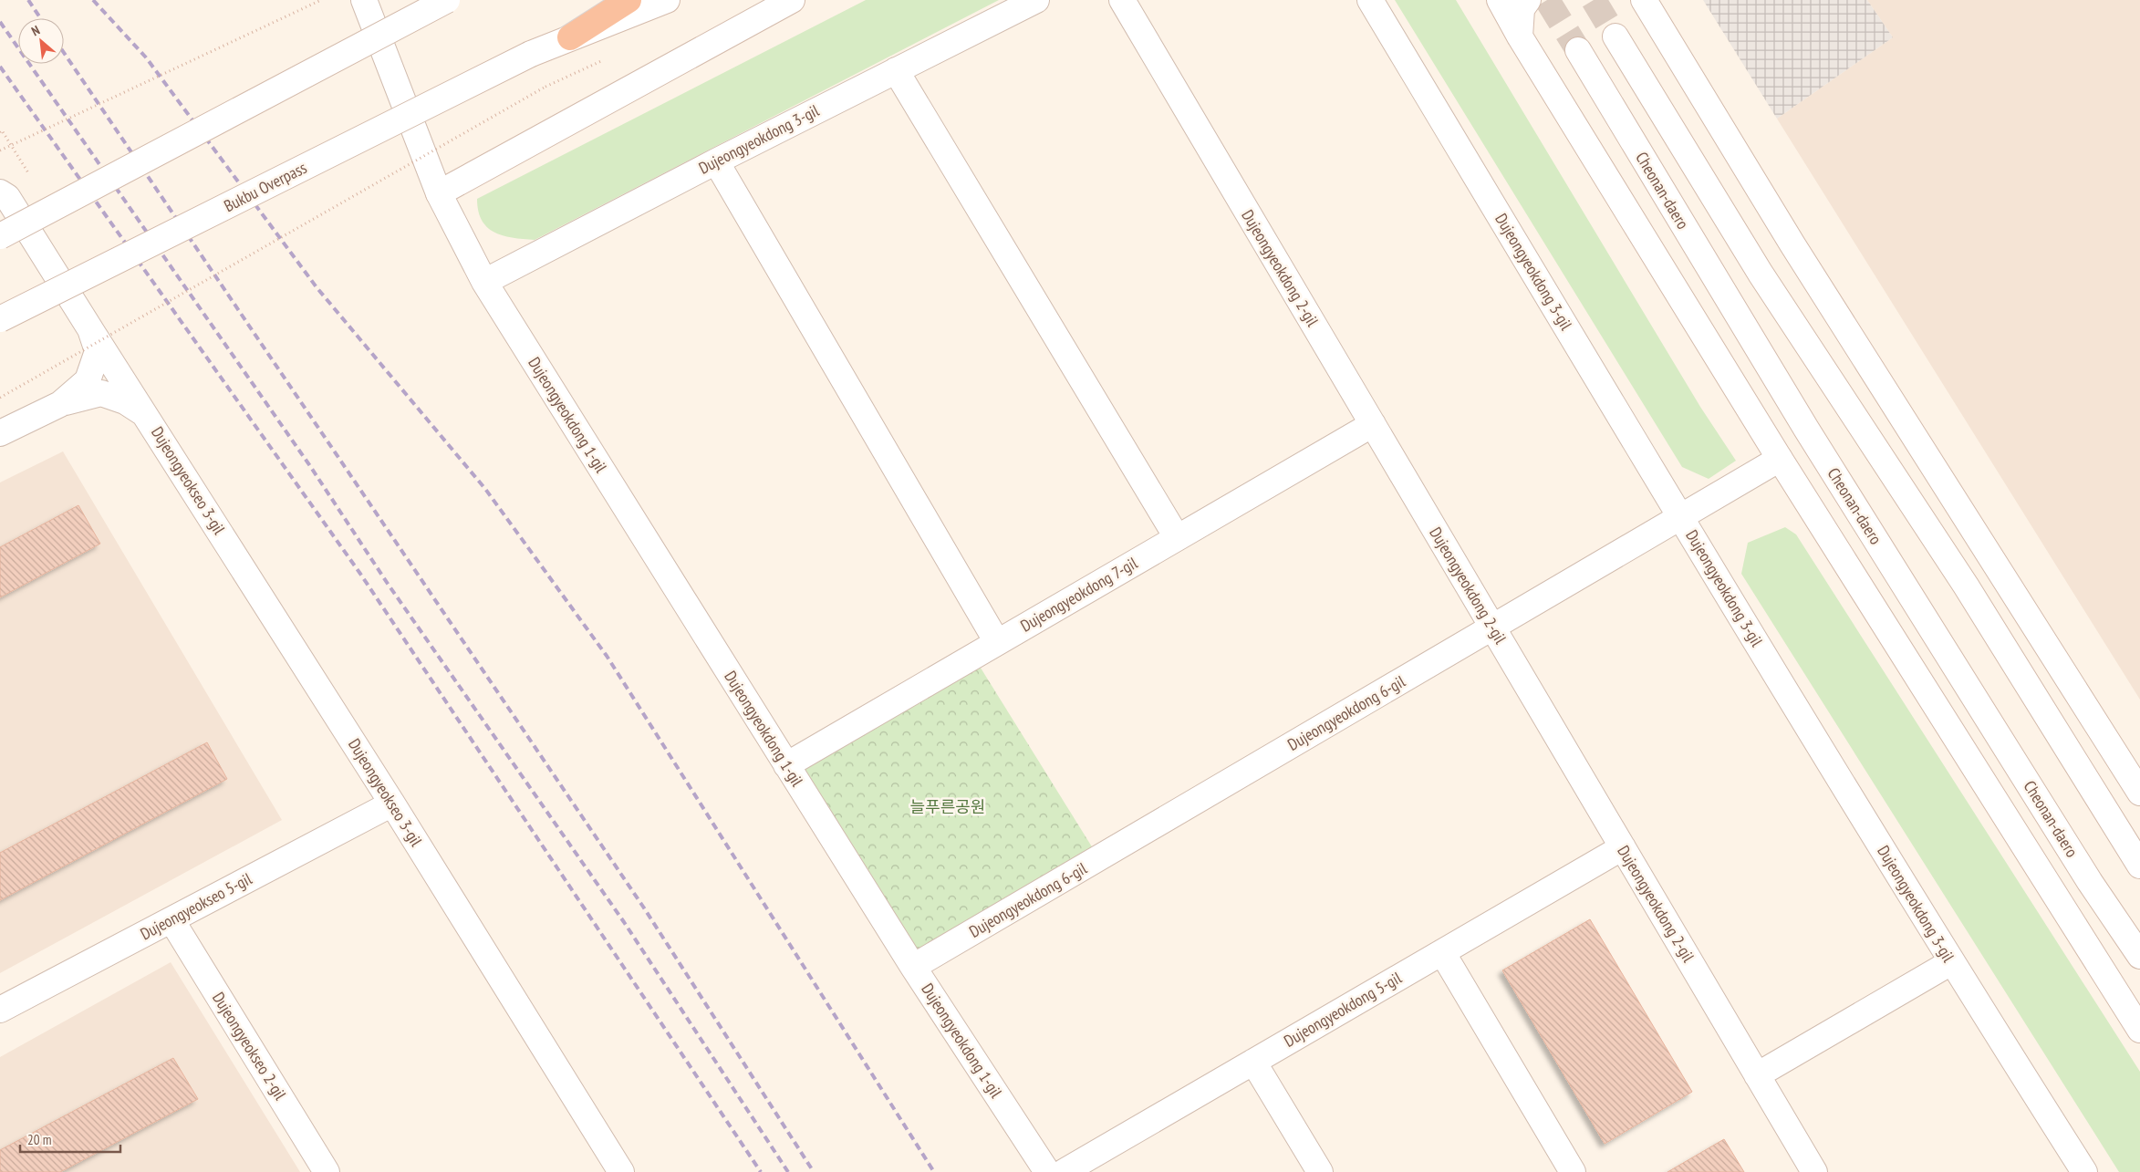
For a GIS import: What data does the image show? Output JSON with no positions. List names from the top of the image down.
{
  "streets": {
    "street": [
      "Dujeongyeokdong 3-gil",
      "Bukbu Overpass",
      "Cheonan-daero",
      "Dujeongyeokdong 2-gil",
      "Dujeongyeokdong 1-gil",
      "Dujeongyeokseo 3-gil",
      "Dujeongyeokdong 7-gil",
      "Dujeongyeokdong 6-gil",
      "Dujeongyeokseo 5-gil",
      "Dujeongyeokdong 5-gil",
      "Dujeongyeokseo 2-gil"
    ]
  },
  "crossings": [
    ["Dujeongyeokdong 3-gil", "Dujeongyeokdong 1-gil"],
    ["Dujeongyeokdong 3-gil", "Dujeongyeokdong 6-gil"],
    ["Dujeongyeokdong 2-gil", "Dujeongyeokdong 7-gil"],
    ["Dujeongyeokdong 2-gil", "Dujeongyeokdong 6-gil"],
    ["Dujeongyeokdong 2-gil", "Dujeongyeokdong 5-gil"],
    ["Dujeongyeokdong 1-gil", "Dujeongyeokdong 7-gil"],
    ["Dujeongyeokdong 1-gil", "Dujeongyeokdong 6-gil"],
    ["Dujeongyeokseo 3-gil", "Dujeongyeokseo 5-gil"],
    ["Dujeongyeokseo 5-gil", "Dujeongyeokseo 2-gil"]
  ],
  "parks": ["늘푸른공원"],
  "scale_bar": "20 m",
  "north": "top left"
}
